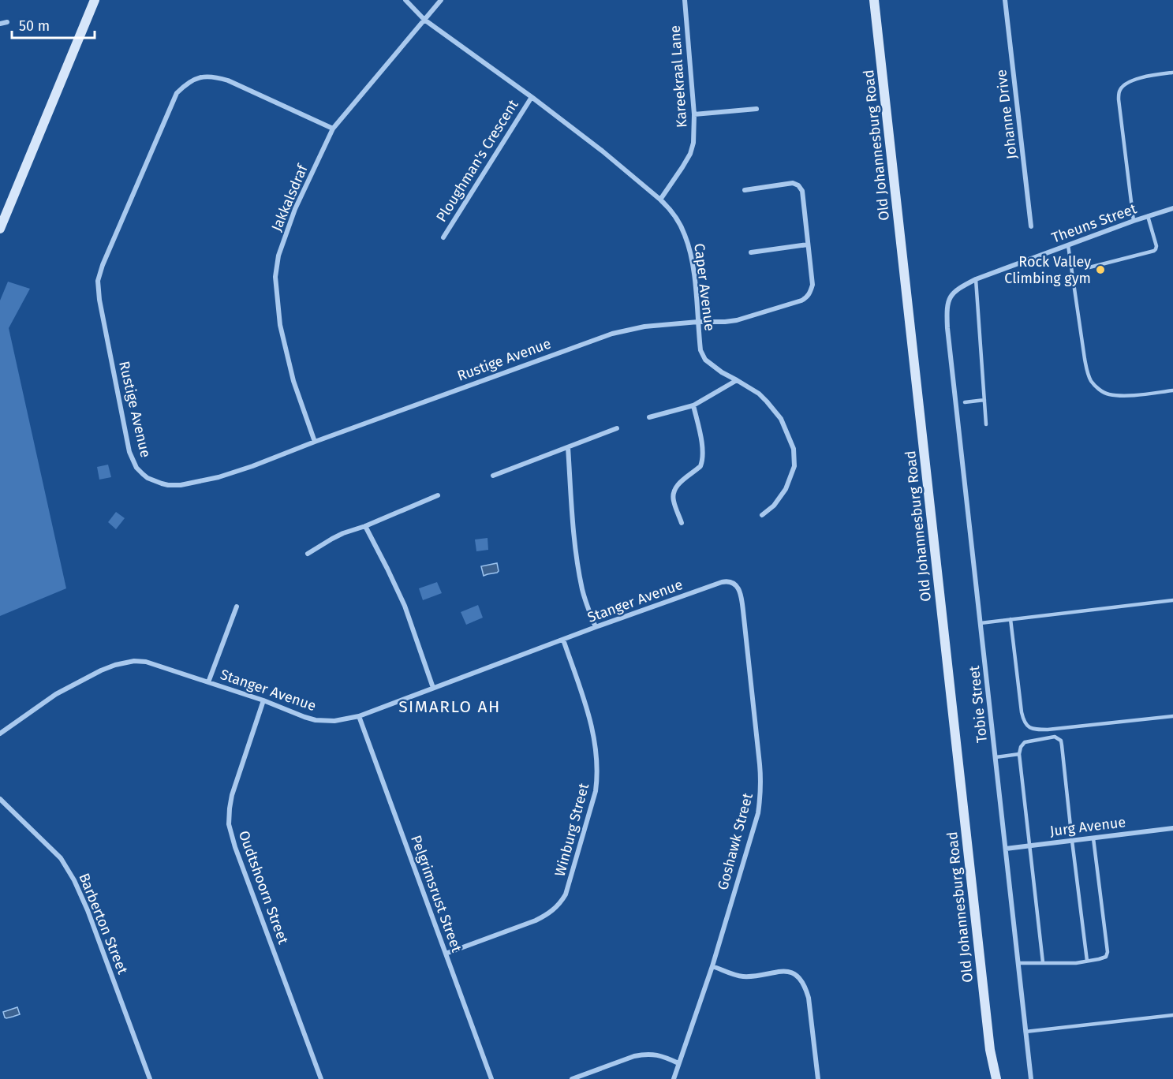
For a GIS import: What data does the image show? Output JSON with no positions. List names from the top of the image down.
{
  "streets": {
    "main road": ["Old Johannesburg Road"],
    "street": [
      "Kareekraal Lane",
      "Johanne Drive",
      "Ploughman's Crescent",
      "Jakkalsdraf",
      "Theuns Street",
      "Caper Avenue",
      "Rustige Avenue",
      "Stanger Avenue",
      "Tobie Street",
      "Jurg Avenue",
      "Winburg Street",
      "Goshawk Street",
      "Oudtshoorn Street",
      "Pelgrimsrust Street",
      "Barberton Street"
    ]
  },
  "crossings": [
    ["Kareekraal Lane", "Caper Avenue"],
    ["Ploughman's Crescent", "Caper Avenue"],
    ["Jakkalsdraf", "Caper Avenue"],
    ["Jakkalsdraf", "Rustige Avenue"],
    ["Theuns Street", "Tobie Street"],
    ["Caper Avenue", "Rustige Avenue"],
    ["Stanger Avenue", "Winburg Street"],
    ["Stanger Avenue", "Goshawk Street"],
    ["Stanger Avenue", "Oudtshoorn Street"],
    ["Stanger Avenue", "Pelgrimsrust Street"],
    ["Tobie Street", "Jurg Avenue"],
    ["Winburg Street", "Pelgrimsrust Street"]
  ],
  "districts": ["SIMARLO AH"],
  "places": ["Rock Valley Climbing gym"],
  "scale_bar": "50 m"
}
